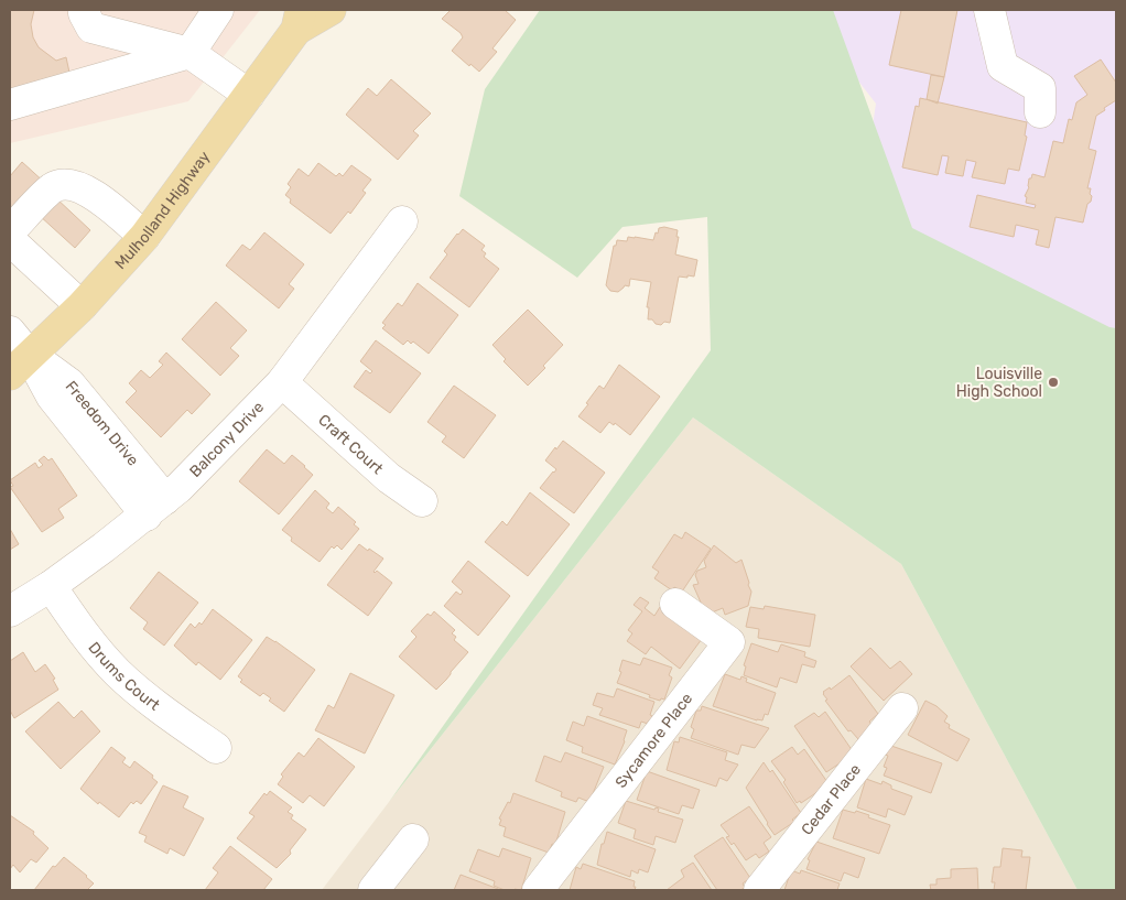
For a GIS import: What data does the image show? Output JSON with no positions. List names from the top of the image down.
{
  "streets": {
    "main road": ["Mulholland Highway"],
    "street": [
      "Freedom Drive",
      "Balcony Drive",
      "Craft Court",
      "Drums Court",
      "Sycamore Place",
      "Cedar Place"
    ]
  },
  "crossings": [
    ["Mulholland Highway", "Freedom Drive"],
    ["Freedom Drive", "Balcony Drive"],
    ["Balcony Drive", "Craft Court"],
    ["Balcony Drive", "Drums Court"]
  ],
  "places": ["Louisville High School"]
}
